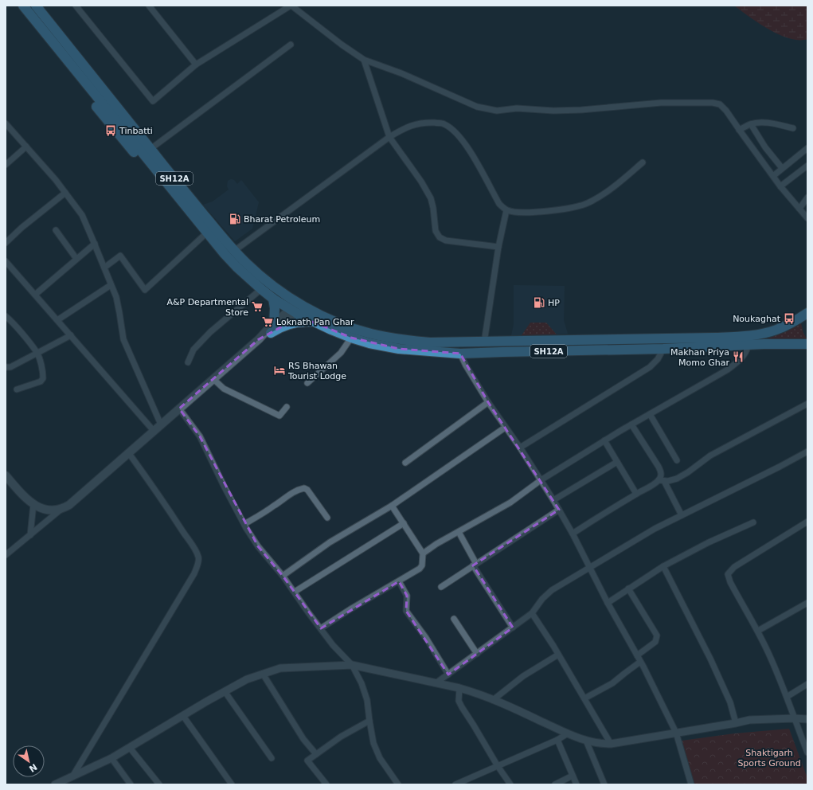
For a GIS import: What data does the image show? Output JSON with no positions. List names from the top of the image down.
{
  "streets": {
    "main road": ["SH12A"]
  },
  "parks": ["Shaktigarh Sports Ground"],
  "places": {
    "bus stop": ["Tinbatti", "Noukaghat"],
    "fuel station": ["Bharat Petroleum", "HP"],
    "supermarket": ["A&P Departmental Store", "Loknath Pan Ghar"],
    "restaurant": ["Makhan Priya Momo Ghar"],
    "hotel": ["RS Bhawan Tourist Lodge"]
  },
  "north": "bottom right"
}
